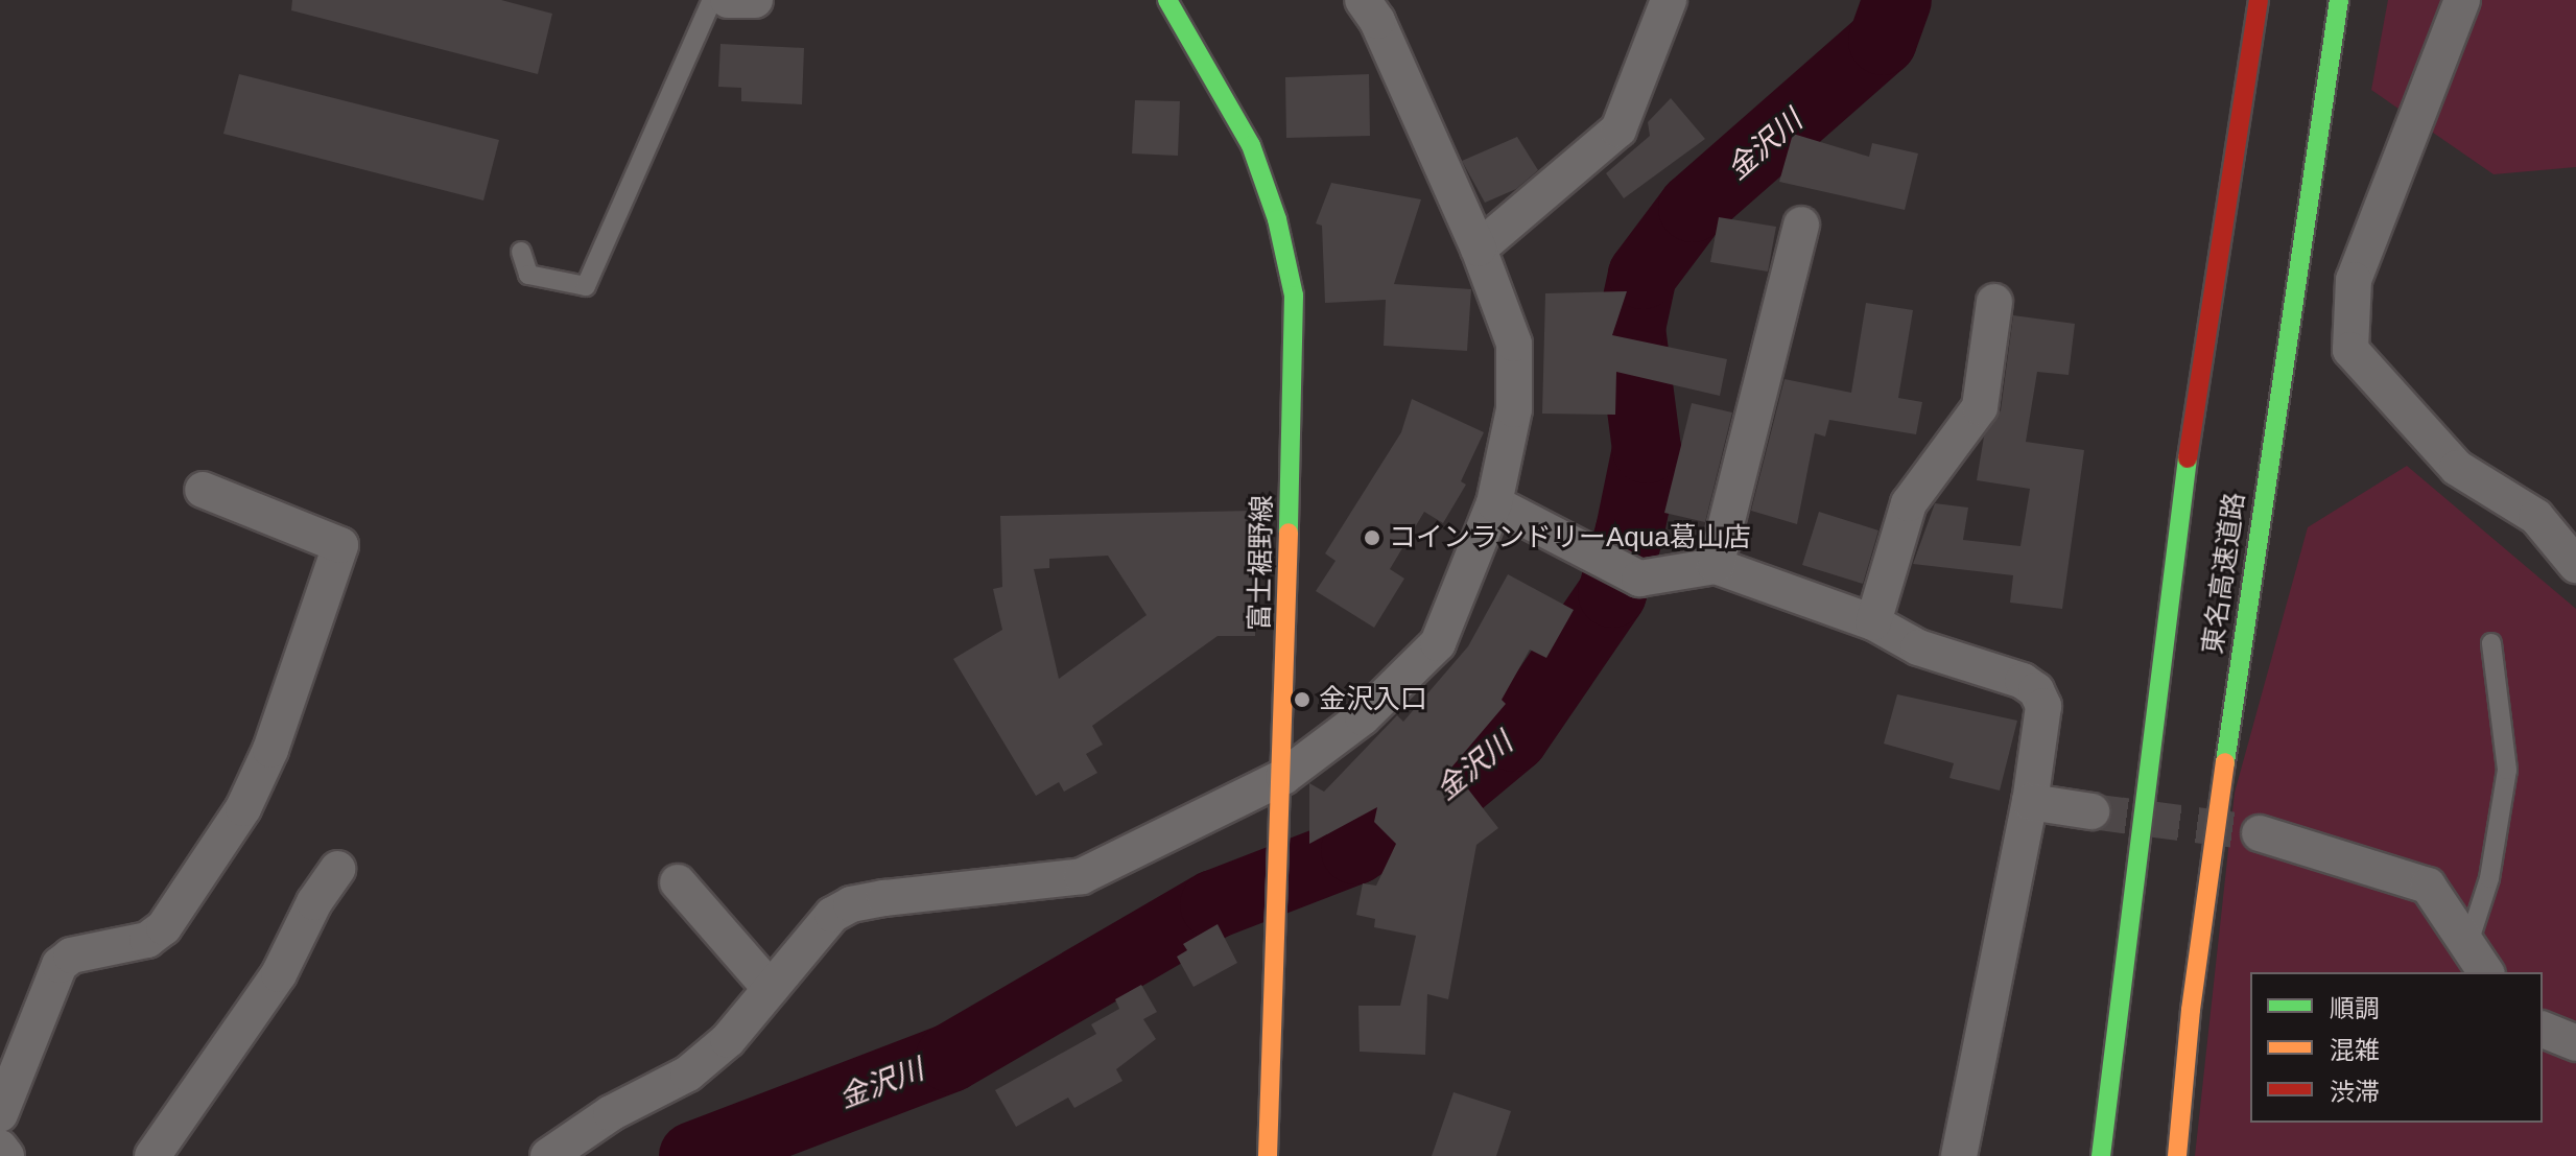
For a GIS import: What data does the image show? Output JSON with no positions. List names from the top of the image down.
{
  "streets": {
    "main road": ["富士裾野線", "東名高速道路"]
  },
  "water": ["金沢川"],
  "places": ["コインランドリーAqua葛山店", "金沢入口"],
  "legend": ["順調", "混雑", "渋滞"]
}
